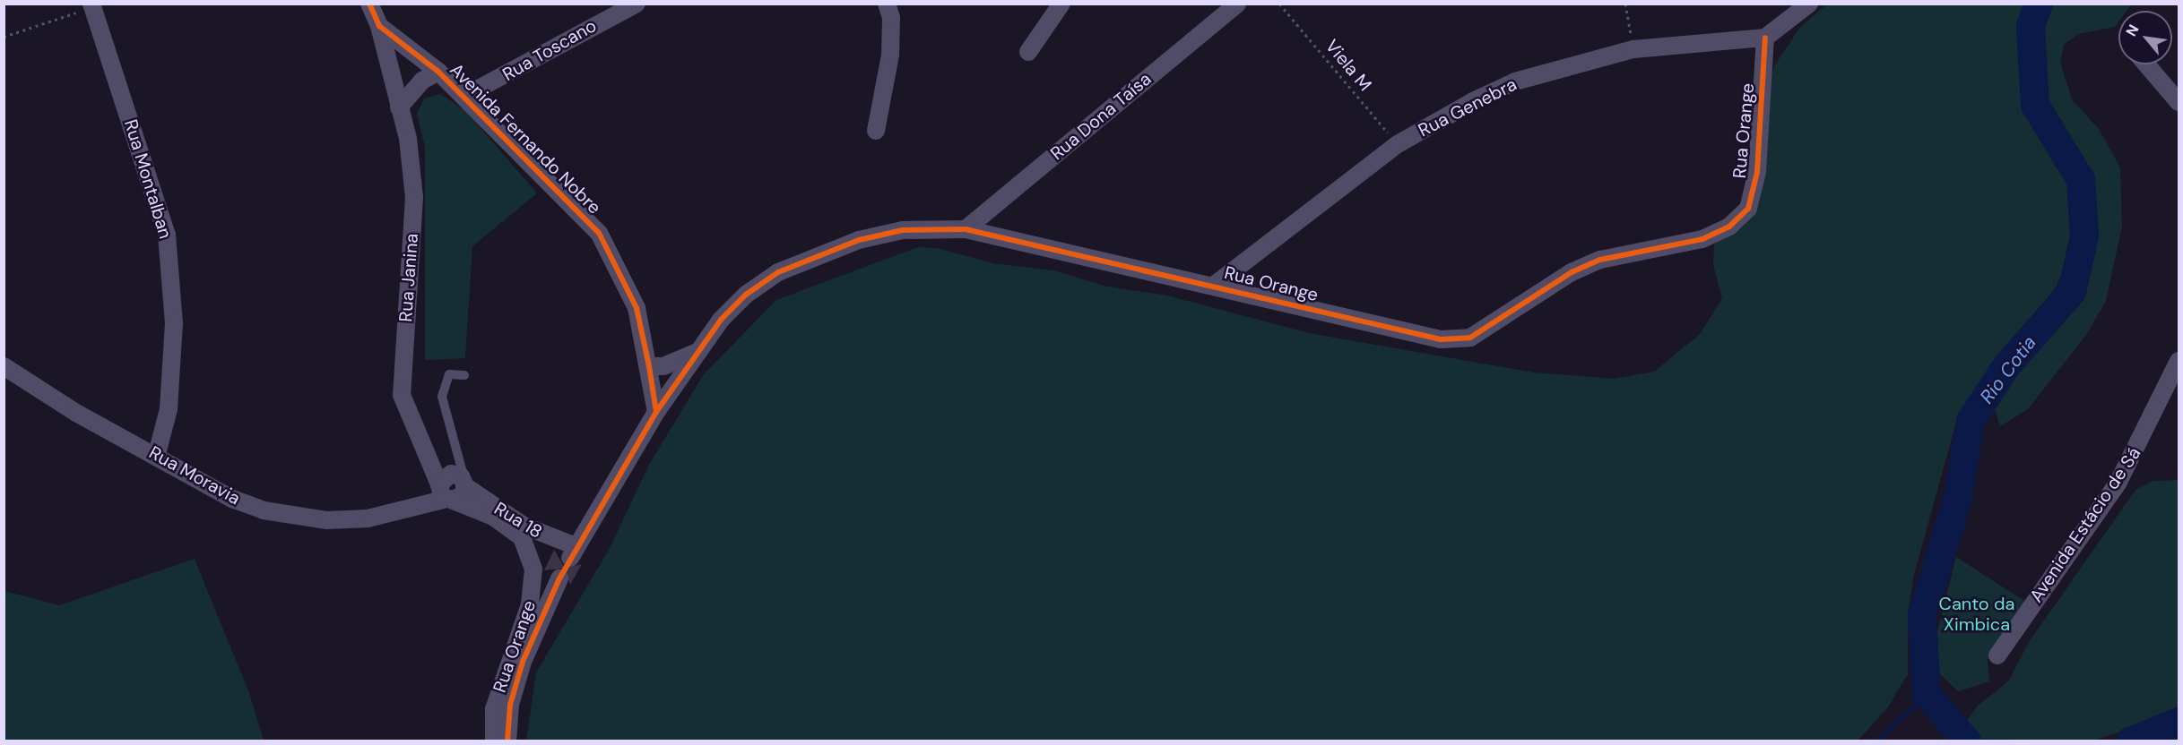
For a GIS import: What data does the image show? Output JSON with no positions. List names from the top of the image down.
{
  "streets": {
    "street": [
      "Rua Toscano",
      "Rua Genebra",
      "Rua Dona Taísa",
      "Rua Orange",
      "Avenida Fernando Nobre",
      "Rua Montalban",
      "Rua Janina",
      "Rua Moravia",
      "Rua 18",
      "Avenida Estácio de Sá"
    ],
    "path": ["Viela M"]
  },
  "crossings": [
    ["Rua Toscano", "Avenida Fernando Nobre"],
    ["Viela M", "Rua Genebra"],
    ["Rua Genebra", "Rua Orange"],
    ["Rua Dona Taísa", "Rua Orange"],
    ["Rua Orange", "Avenida Fernando Nobre"],
    ["Rua Orange", "Rua 18"],
    ["Avenida Fernando Nobre", "Rua Janina"],
    ["Avenida Fernando Nobre", "Rua 18"],
    ["Rua Montalban", "Rua Moravia"],
    ["Rua Janina", "Rua Moravia"],
    ["Rua Janina", "Rua 18"],
    ["Rua Moravia", "Rua 18"]
  ],
  "water": ["Rio Cotia"],
  "parks": ["Canto da Ximbica"],
  "north": "top left"
}
